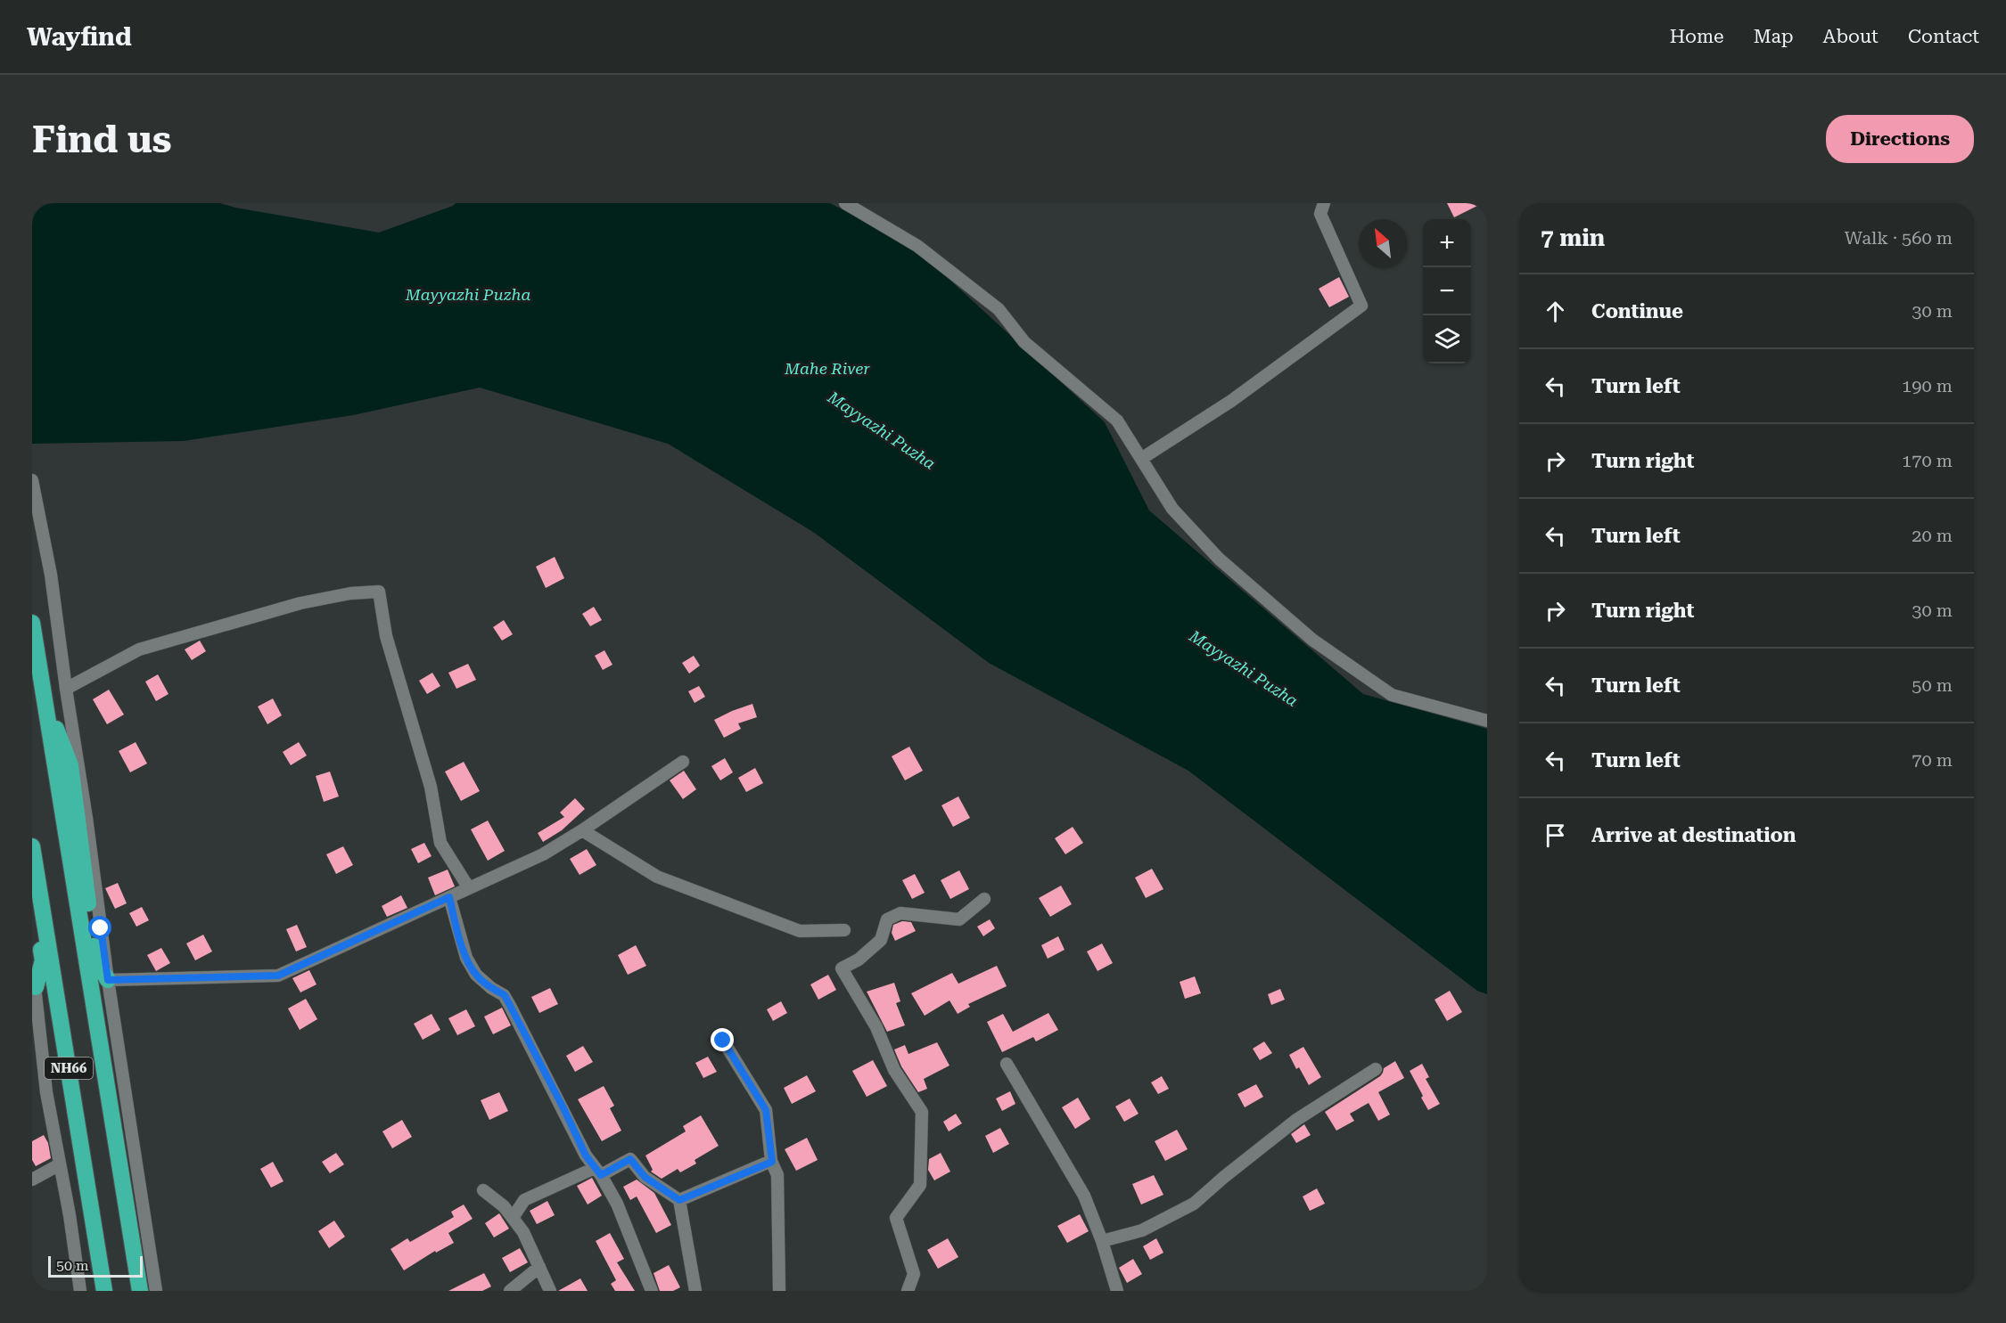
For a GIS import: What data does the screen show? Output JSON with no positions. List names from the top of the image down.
{
  "streets": {
    "highway": ["NH66"]
  },
  "water": ["Mayyazhi Puzha", "Mahe River"],
  "scale_bar": "50 m",
  "north": "top left",
  "page": {
    "header": "Wayfind",
    "nav": [
      "Home",
      "Map",
      "About",
      "Contact"
    ],
    "buttons": "Directions",
    "title": "Find us",
    "heading": ["7 min", "Walk · 560 m"],
    "map_buttons": ["+", "−"],
    "list": [
      ["Continue", "30 m"],
      ["Turn left", "190 m"],
      ["Turn right", "170 m"],
      ["Turn left", "20 m"],
      ["Turn right", "30 m"],
      ["Turn left", "50 m"],
      ["Turn left", "70 m"],
      "Arrive at destination"
    ],
    "scale": "50 m"
  }
}
